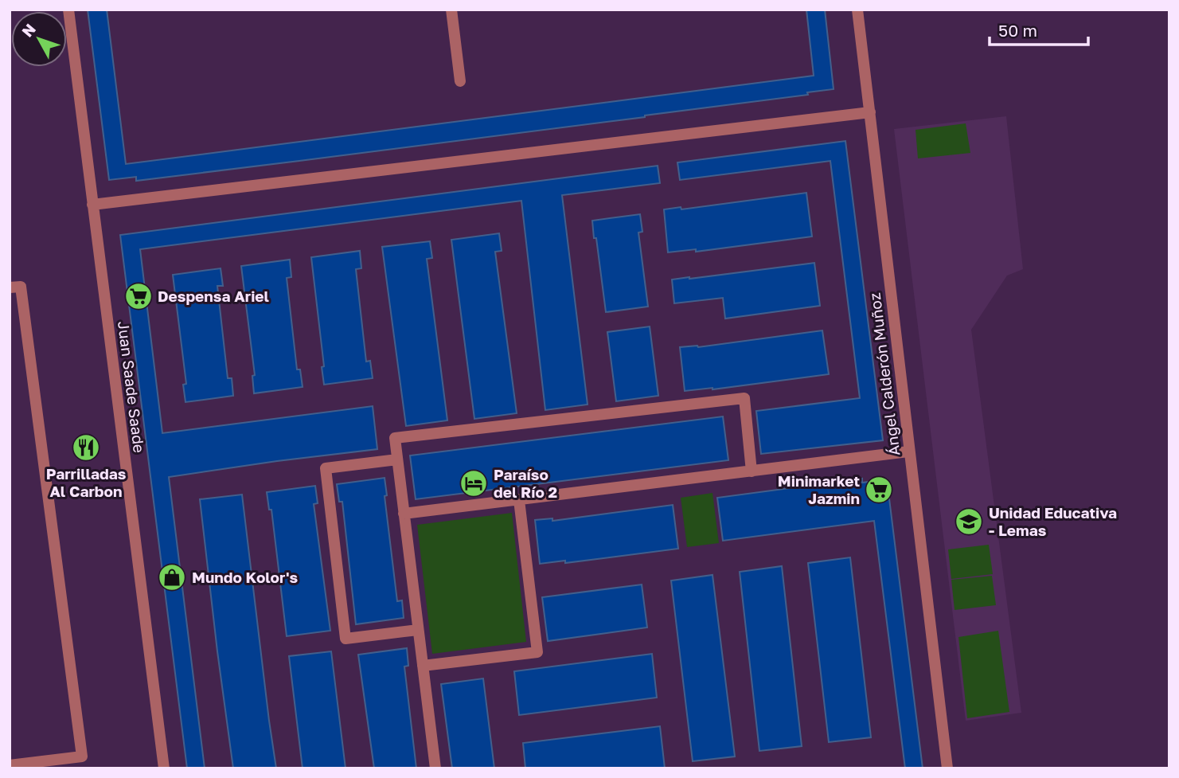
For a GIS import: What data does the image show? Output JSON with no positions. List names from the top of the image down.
{
  "streets": {
    "street": ["Ángel Calderón Muñoz", "Juan Saade Saade"]
  },
  "places": {
    "supermarket": ["Despensa Ariel", "Minimarket Jazmin"],
    "restaurant": ["Parrilladas Al Carbon"],
    "hotel": ["Paraíso del Río 2"],
    "school or university": ["Unidad Educativa - Lemas"],
    "shop": ["Mundo Kolor's"]
  },
  "scale_bar": "50 m",
  "north": "top left"
}
